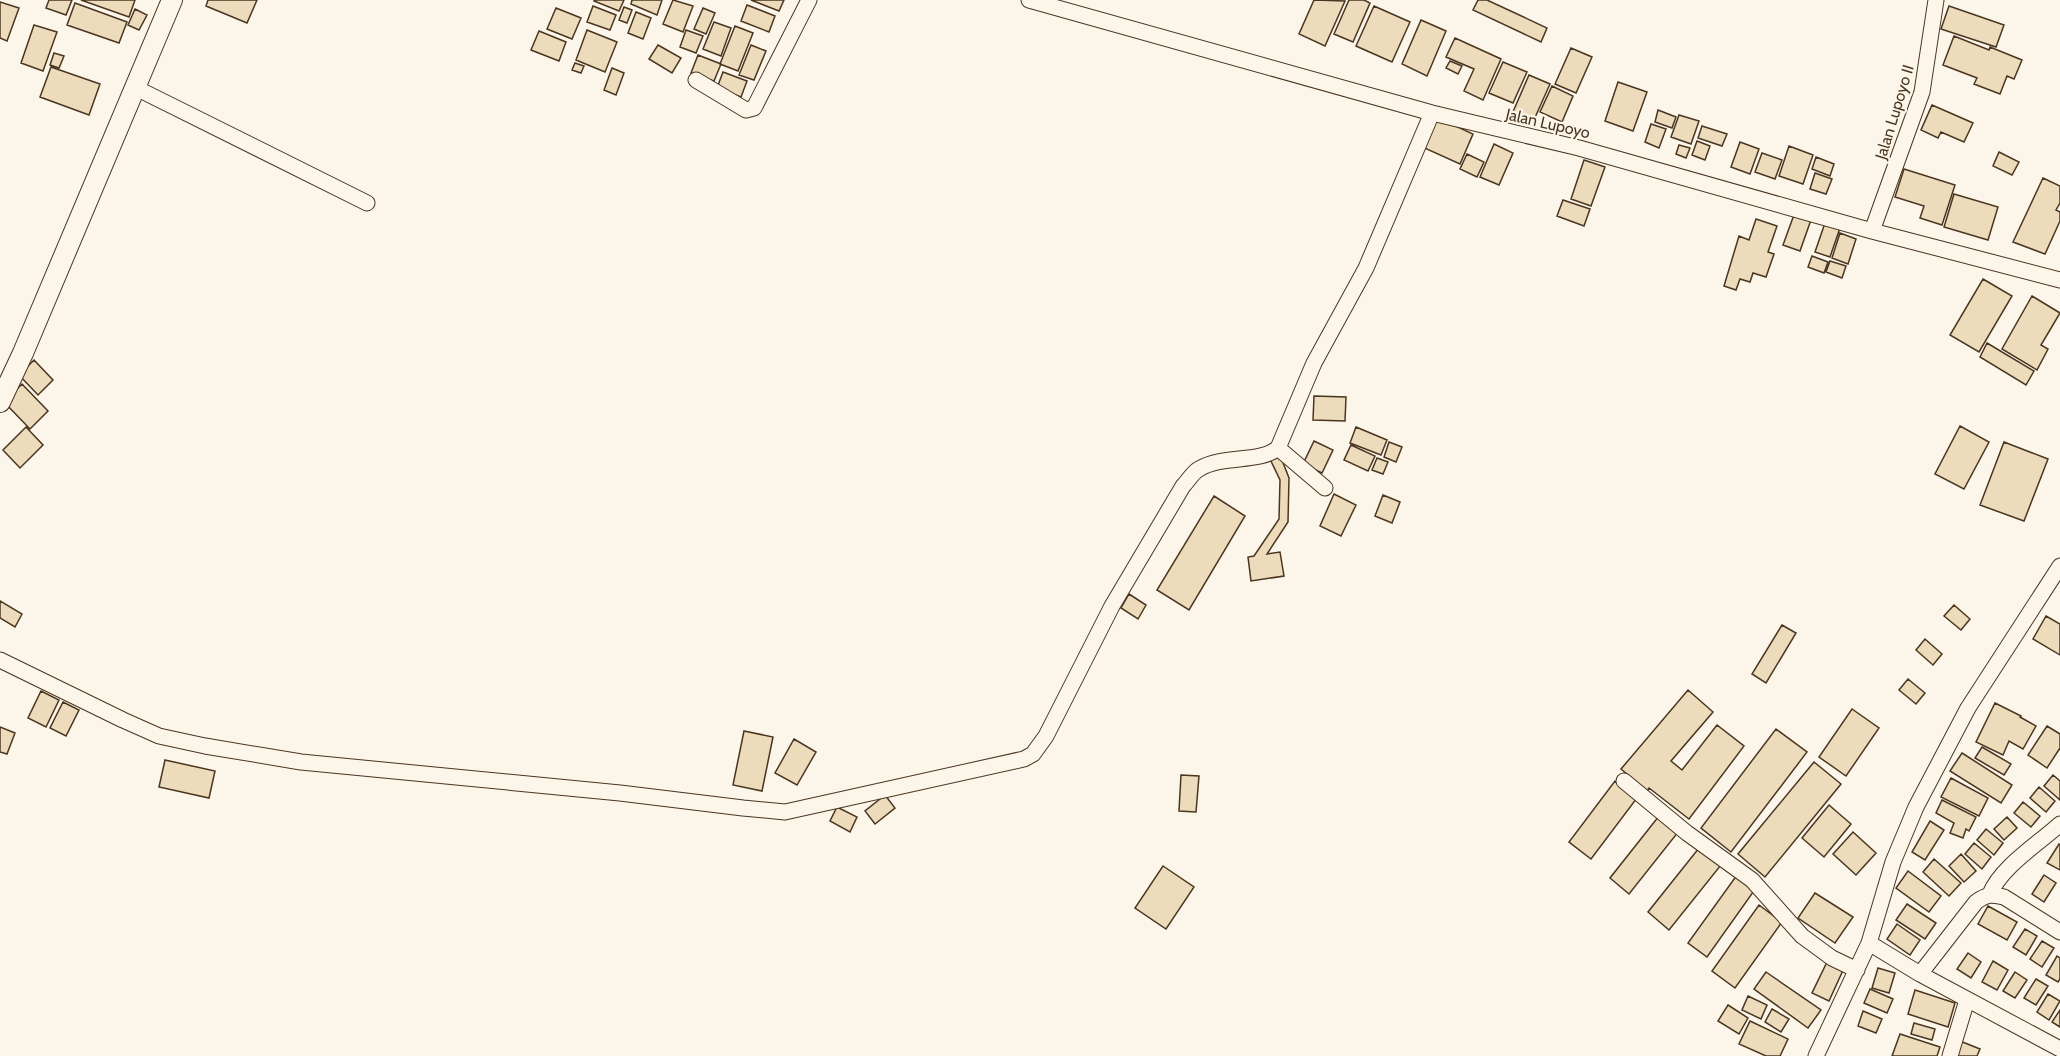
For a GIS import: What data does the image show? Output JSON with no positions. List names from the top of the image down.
{
  "streets": {
    "street": ["Jalan Lupoyo II", "Jalan Lupoyo"]
  },
  "crossings": [
    ["Jalan Lupoyo II", "Jalan Lupoyo"]
  ]
}
